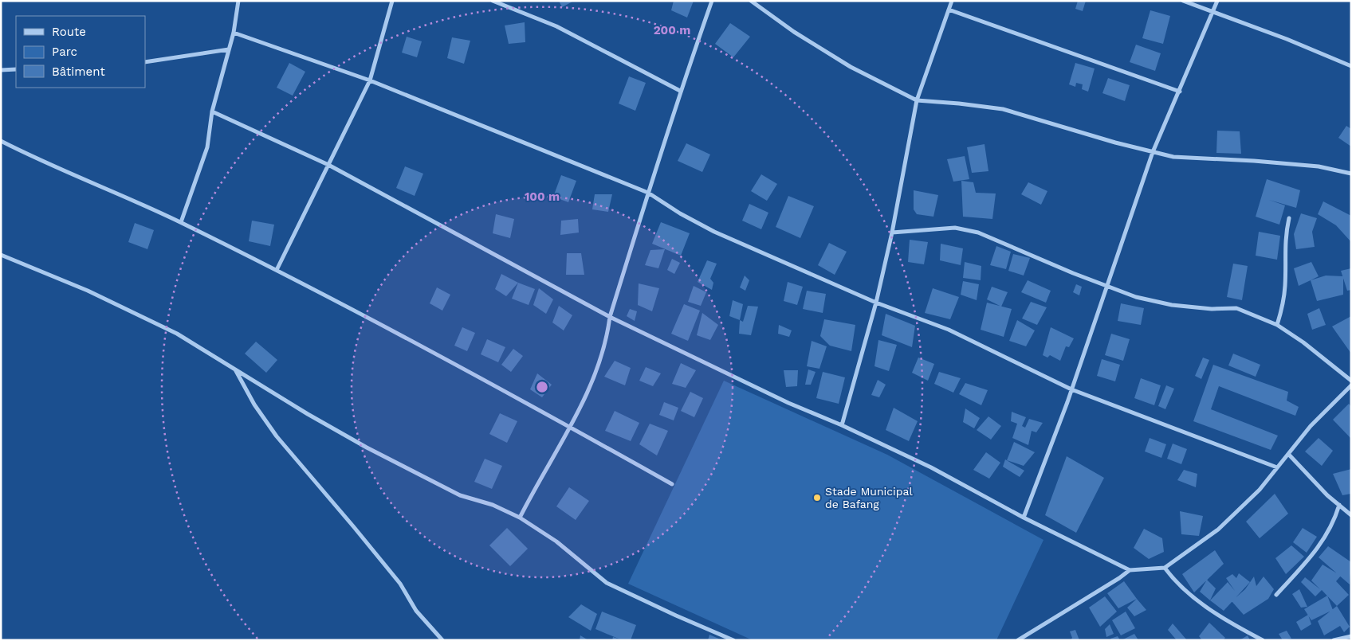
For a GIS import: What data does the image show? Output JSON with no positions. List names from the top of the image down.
{
  "places": ["Stade Municipal de Bafang"],
  "legend": ["Route", "Parc", "Bâtiment"],
  "rings": ["200 m", "100 m"]
}
